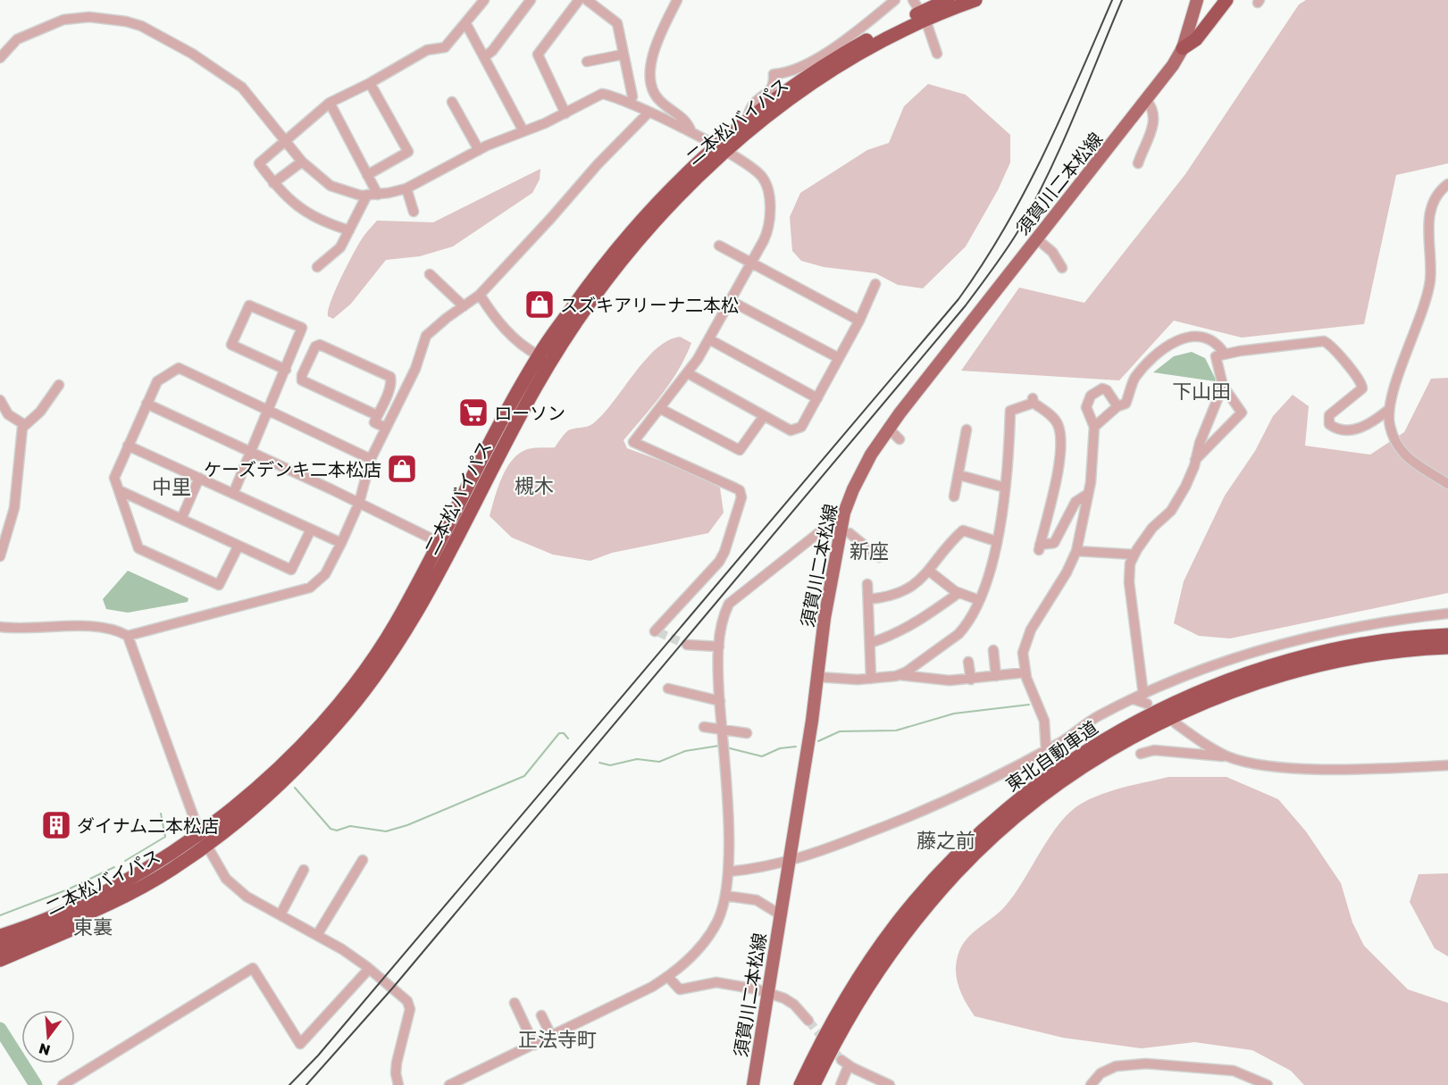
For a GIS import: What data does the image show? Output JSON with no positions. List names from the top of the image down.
{
  "streets": {
    "highway": ["二本松バイパス", "東北自動車道"],
    "main road": ["須賀川二本松線"]
  },
  "districts": [
    "下山田",
    "槻木",
    "中里",
    "新座",
    "藤之前",
    "東裏",
    "正法寺町"
  ],
  "places": {
    "shop": ["スズキアリーナ二本松", "ケーズデンキ二本松店"],
    "supermarket": ["ローソン"],
    "building": ["ダイナム二本松店"]
  },
  "north": "bottom"
}
